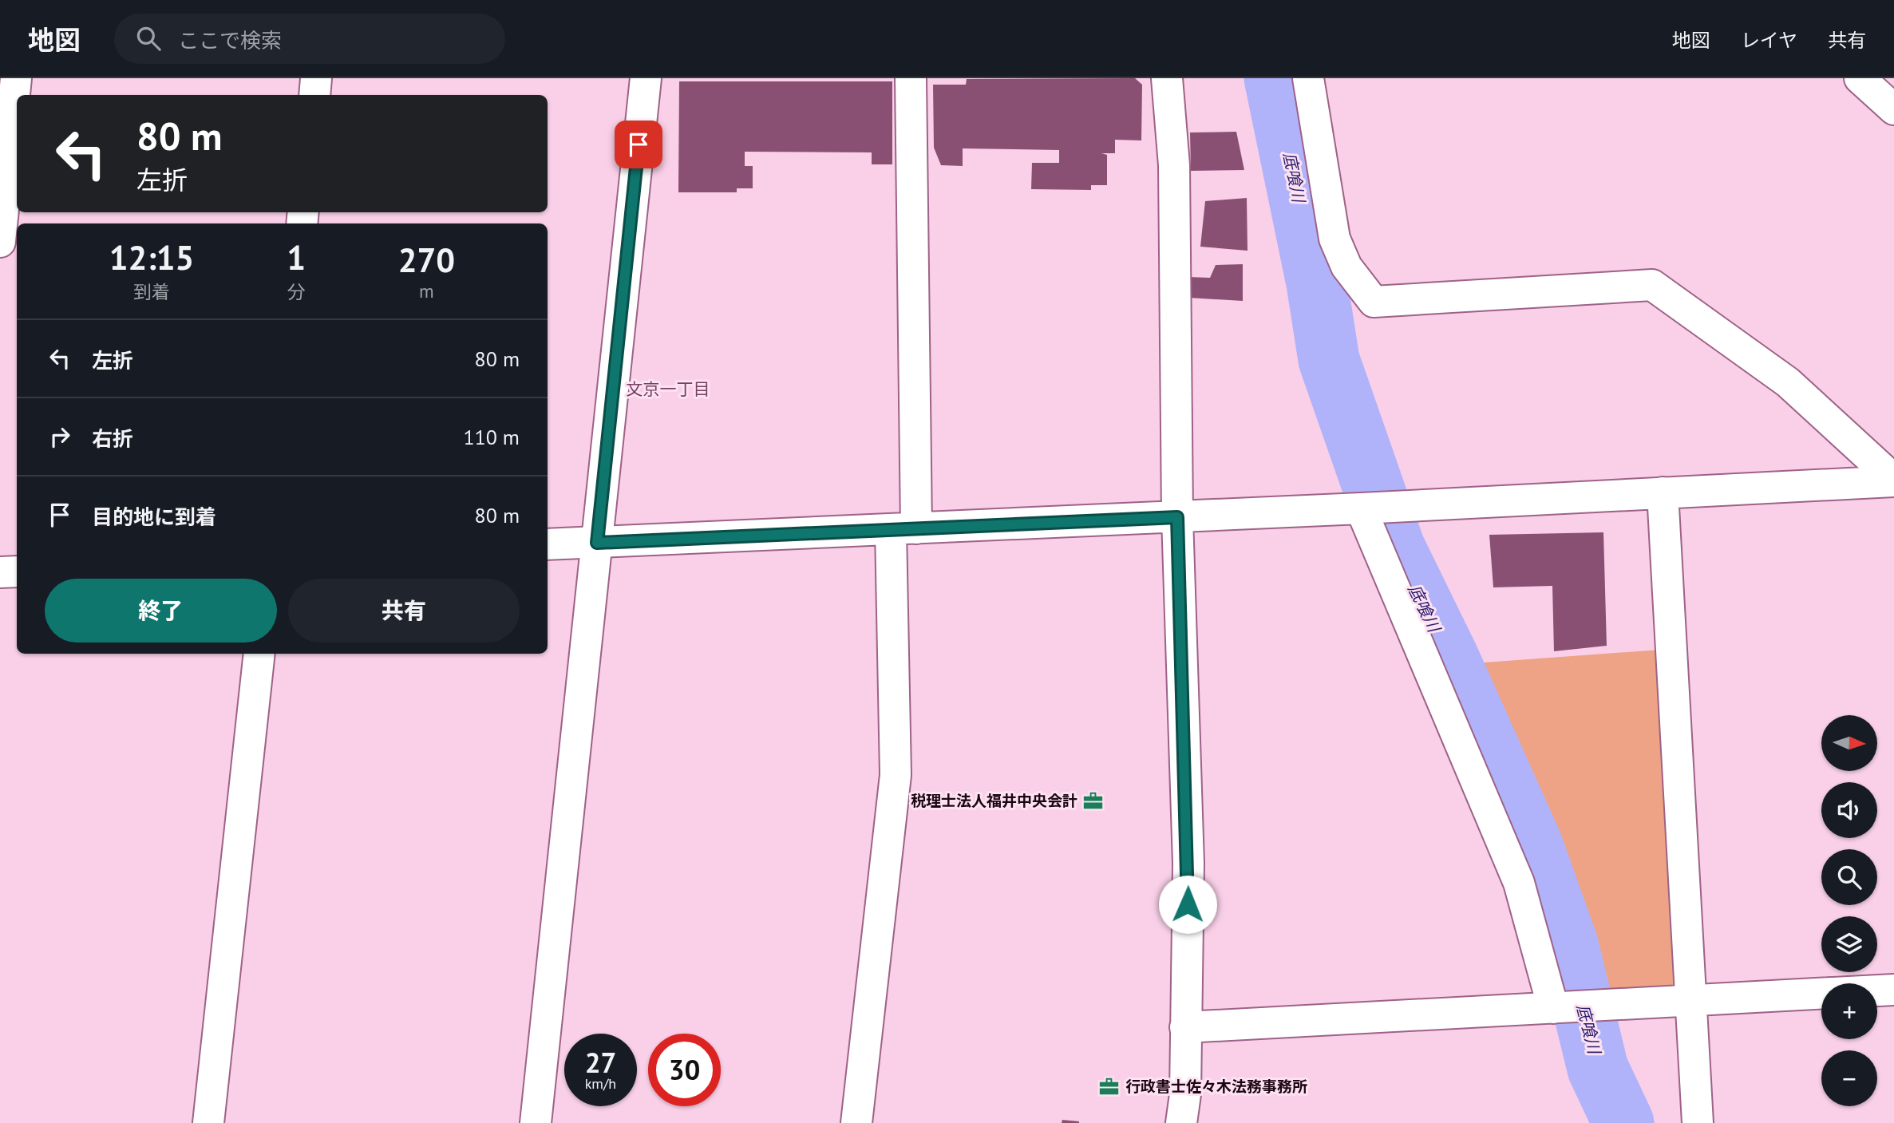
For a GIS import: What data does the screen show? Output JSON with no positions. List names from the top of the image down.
{
  "districts": ["文京一丁目"],
  "water": ["底喰川"],
  "places": {
    "office": ["税理士法人福井中央会計", "行政書士佐々木法務事務所"]
  },
  "north": "right",
  "page": {
    "header": "地図",
    "search": "ここで検索",
    "nav": ["地図", "レイヤ", "共有"],
    "turn": ["80 m", "左折"],
    "eta": [
      "12:15",
      "到着",
      "1",
      "分",
      "270",
      "m"
    ],
    "list": [
      {
        "name": "左折",
        "value": "80 m"
      },
      {
        "name": "右折",
        "value": "110 m"
      },
      {
        "name": "目的地に到着",
        "value": "80 m"
      }
    ],
    "buttons": ["終了", "共有"],
    "map_buttons": ["+", "−"],
    "speed": "27 km/h",
    "limit": "30"
  }
}
